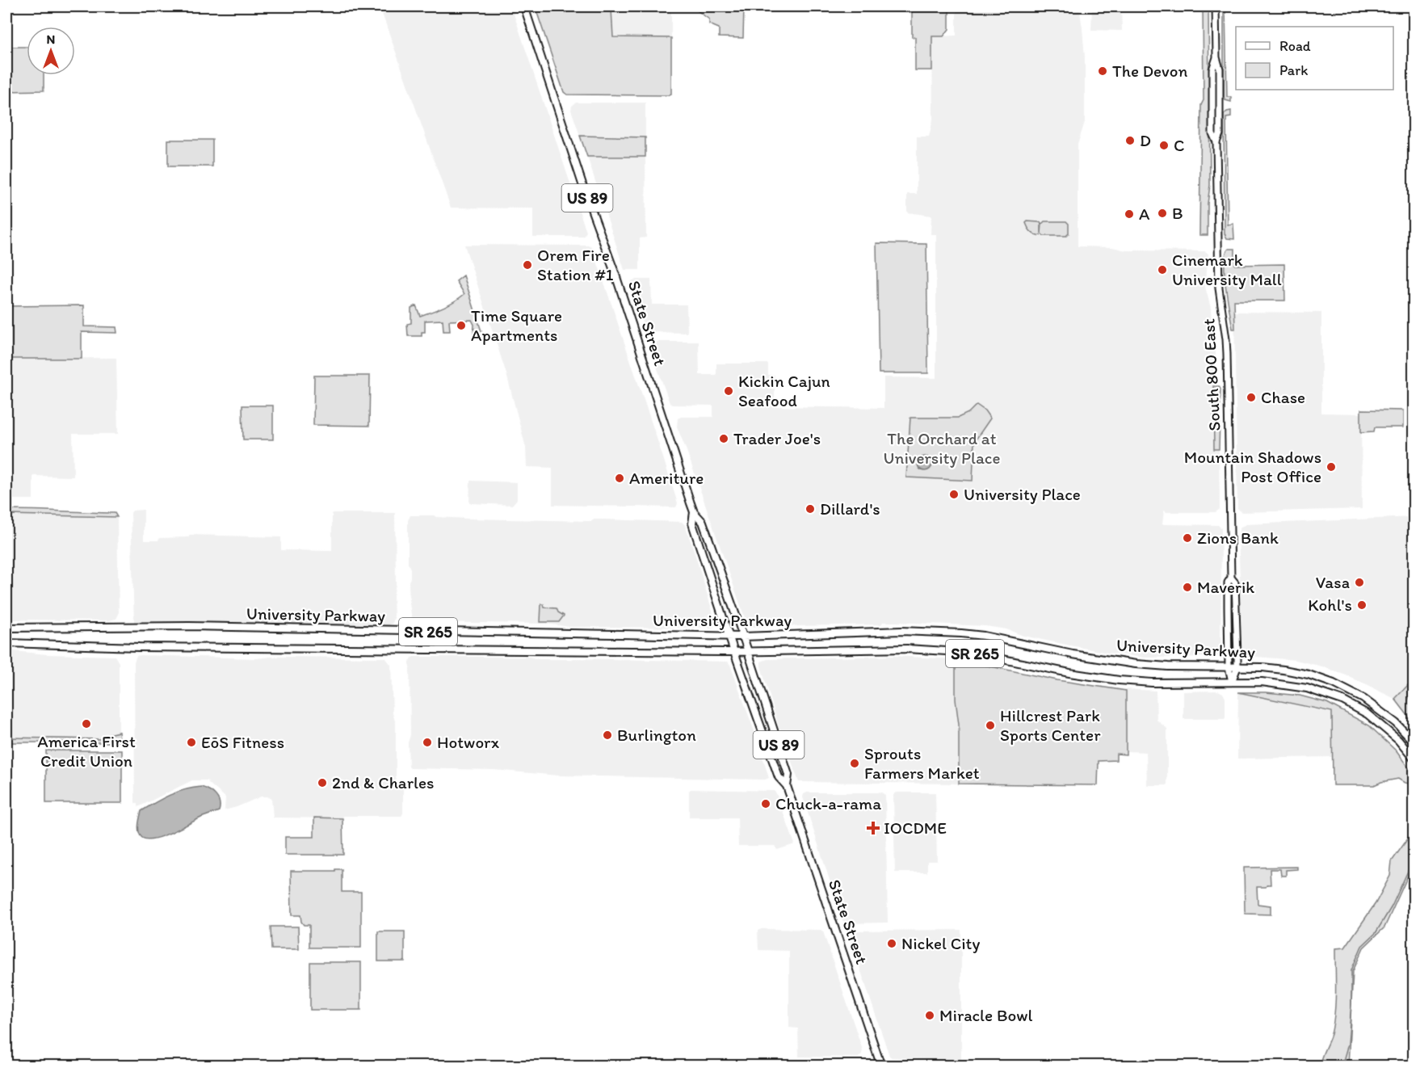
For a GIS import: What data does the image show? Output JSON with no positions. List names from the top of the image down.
{
  "streets": {
    "main road": [
      "US 89",
      "State Street",
      "South 800 East",
      "University Parkway",
      "SR 265"
    ]
  },
  "crossings": [
    ["State Street", "University Parkway"],
    ["South 800 East", "University Parkway"]
  ],
  "parks": ["The Orchard at University Place"],
  "places": {
    "other": [
      "The Devon",
      "D",
      "C",
      "B",
      "A",
      "Orem Fire Station #1",
      "Cinemark University Mall",
      "Time Square Apartments",
      "Kickin Cajun Seafood",
      "Chase",
      "Trader Joe's",
      "Mountain Shadows Post Office",
      "Ameriture",
      "University Place",
      "Dillard's",
      "Zions Bank",
      "Vasa",
      "Maverik",
      "Kohl's",
      "America First Credit Union",
      "Hillcrest Park Sports Center",
      "Burlington",
      "EōS Fitness",
      "Hotworx",
      "Sprouts Farmers Market",
      "2nd & Charles",
      "Chuck-a-rama",
      "Nickel City",
      "Miracle Bowl"
    ],
    "health": ["IOCDME"]
  },
  "legend": ["Road", "Park"],
  "north": "top"
}
